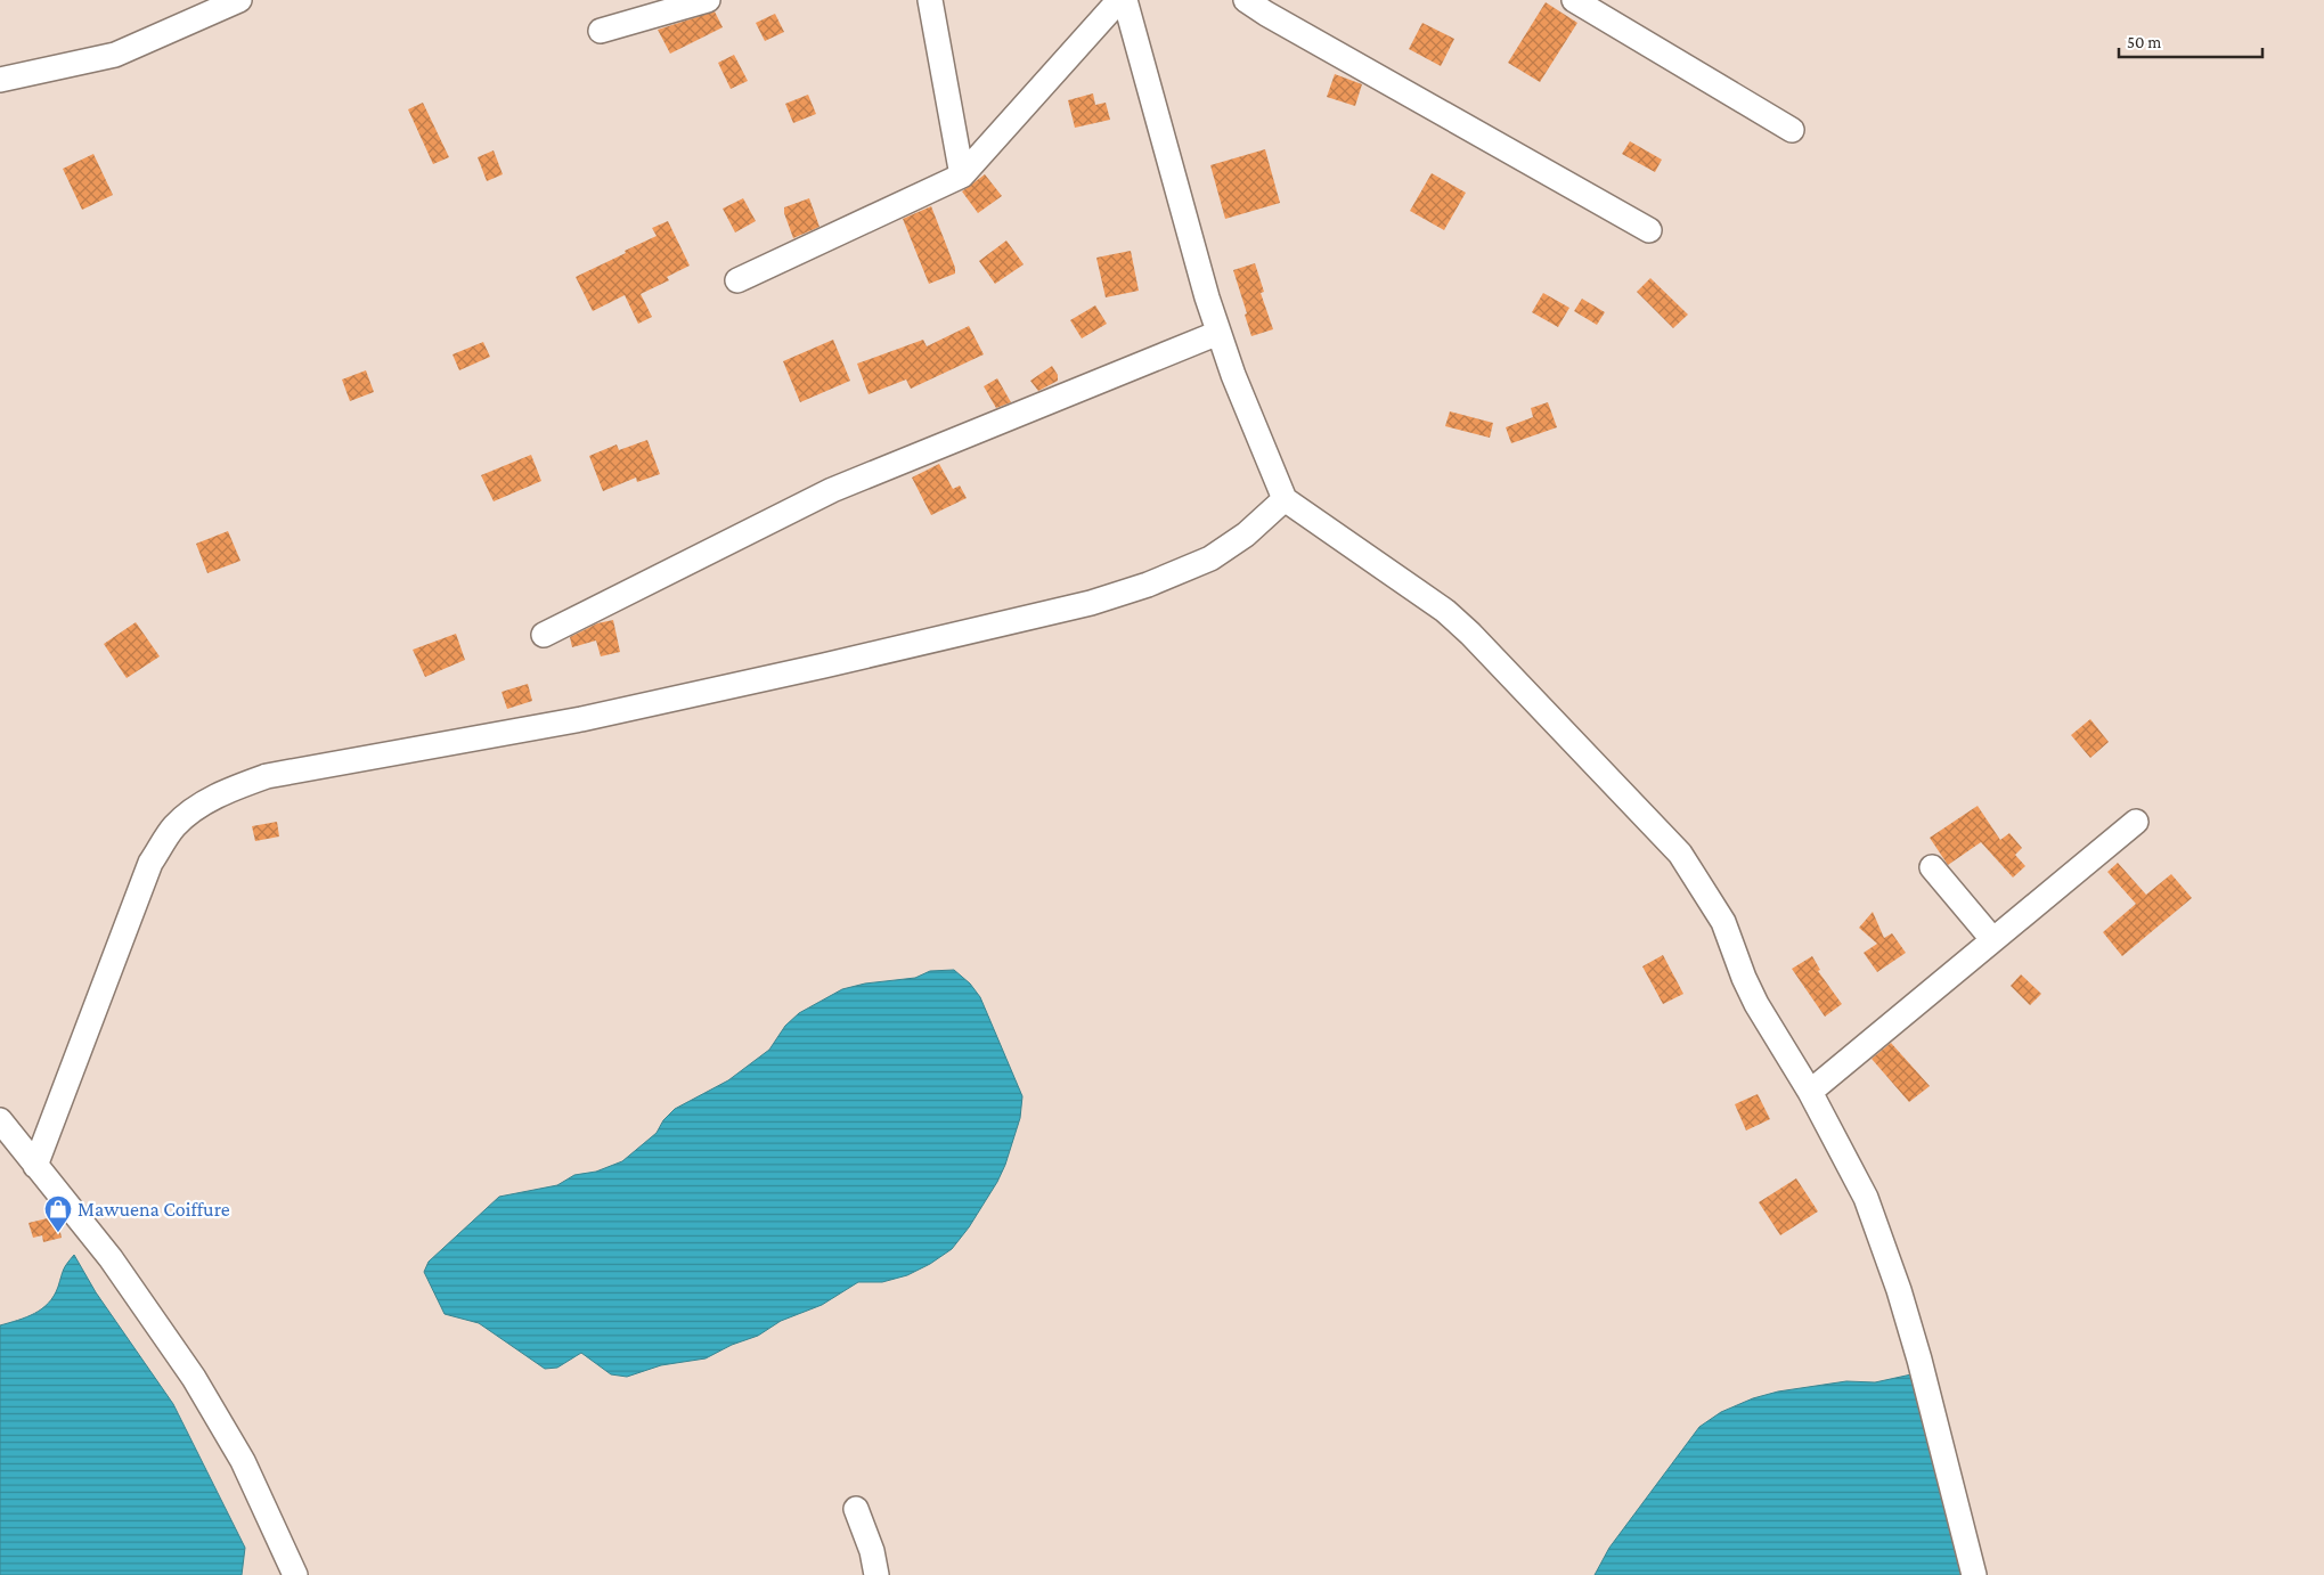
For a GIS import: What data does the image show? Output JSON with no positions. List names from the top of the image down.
{
  "places": {
    "shop": ["Mawuena Coiffure"]
  },
  "scale_bar": "50 m"
}
